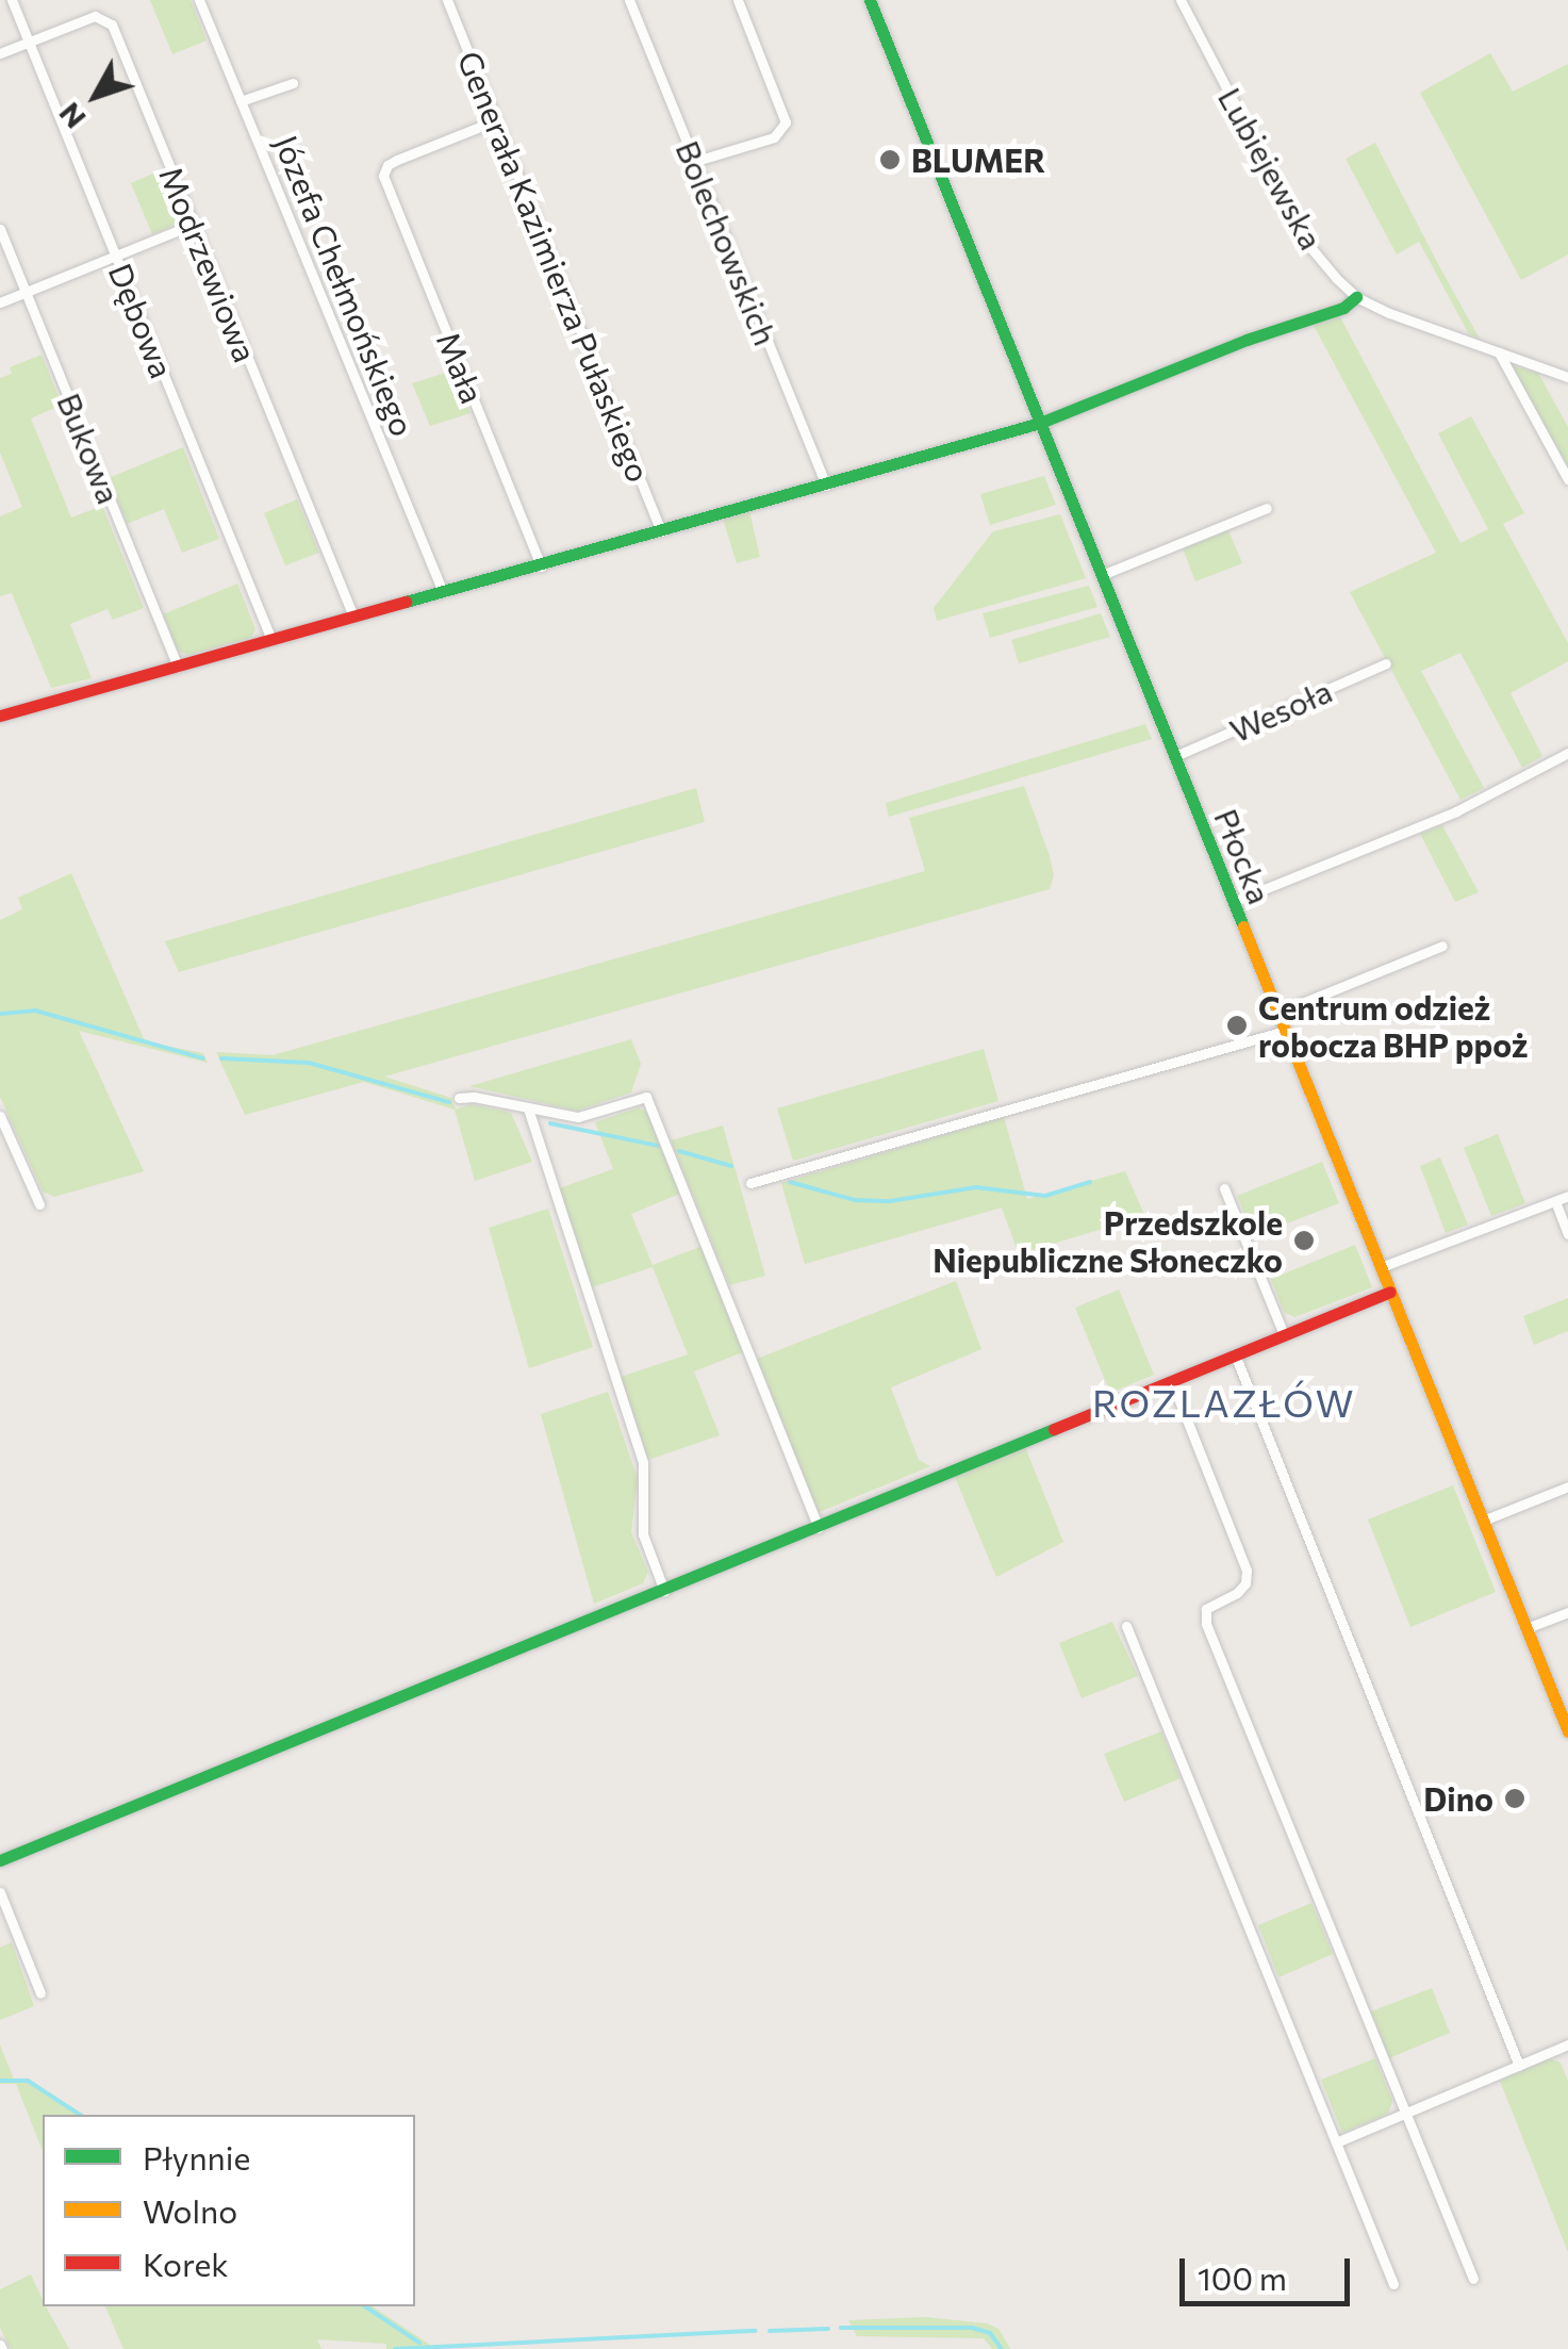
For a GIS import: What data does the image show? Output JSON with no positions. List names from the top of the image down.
{
  "streets": {
    "street": [
      "Lubiejewska",
      "Bolechowskich",
      "Modrzewiowa",
      "Generała Kazimierza Pułaskiego",
      "Józefa Chełmońskiego",
      "Dębowa",
      "Mała",
      "Bukowa",
      "Wesoła",
      "Płocka"
    ]
  },
  "crossings": [
    ["Modrzewiowa", "Dębowa"],
    ["Generała Kazimierza Pułaskiego", "Mała"],
    ["Wesoła", "Płocka"]
  ],
  "districts": ["ROZLAZŁÓW"],
  "places": [
    "BLUMER",
    "Centrum odzież robocza BHP ppoż",
    "Przedszkole Niepubliczne Słoneczko",
    "Dino"
  ],
  "legend": ["Płynnie", "Wolno", "Korek"],
  "scale_bar": "100 m",
  "north": "bottom left"
}
